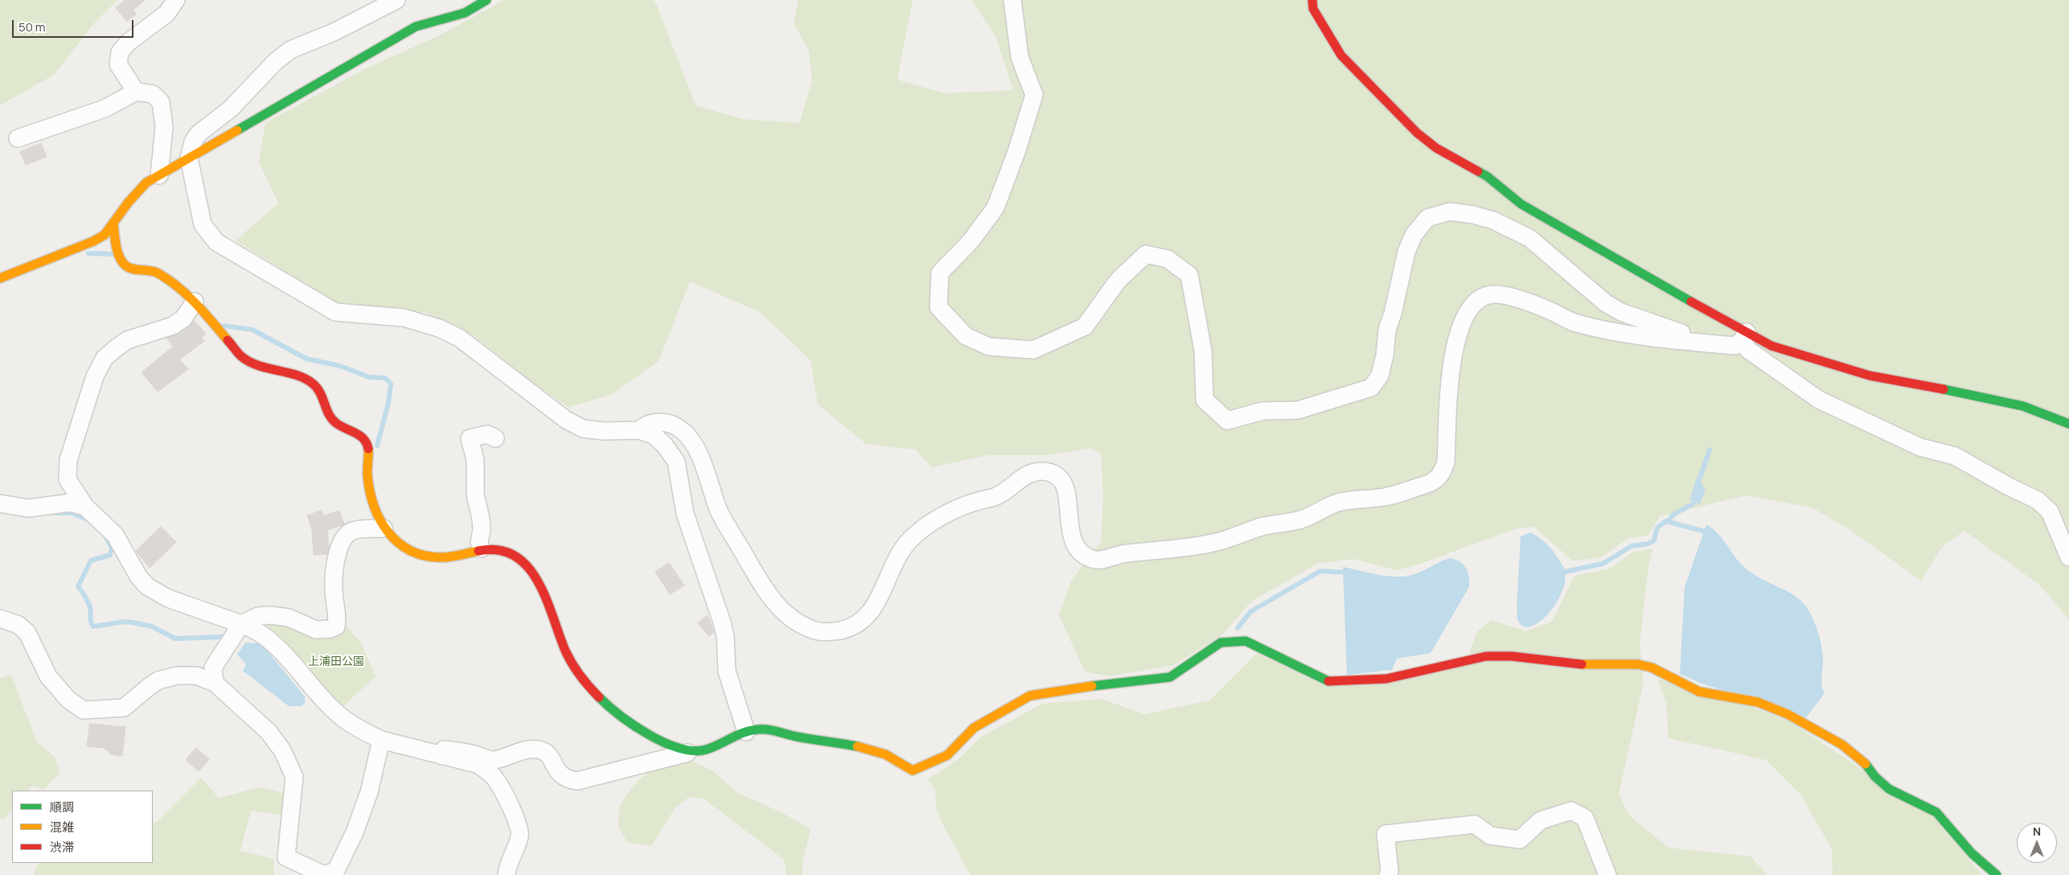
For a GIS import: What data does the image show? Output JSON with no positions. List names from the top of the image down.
{
  "parks": ["上浦田公園"],
  "legend": ["順調", "混雑", "渋滞"],
  "scale_bar": "50 m",
  "north": "top"
}
